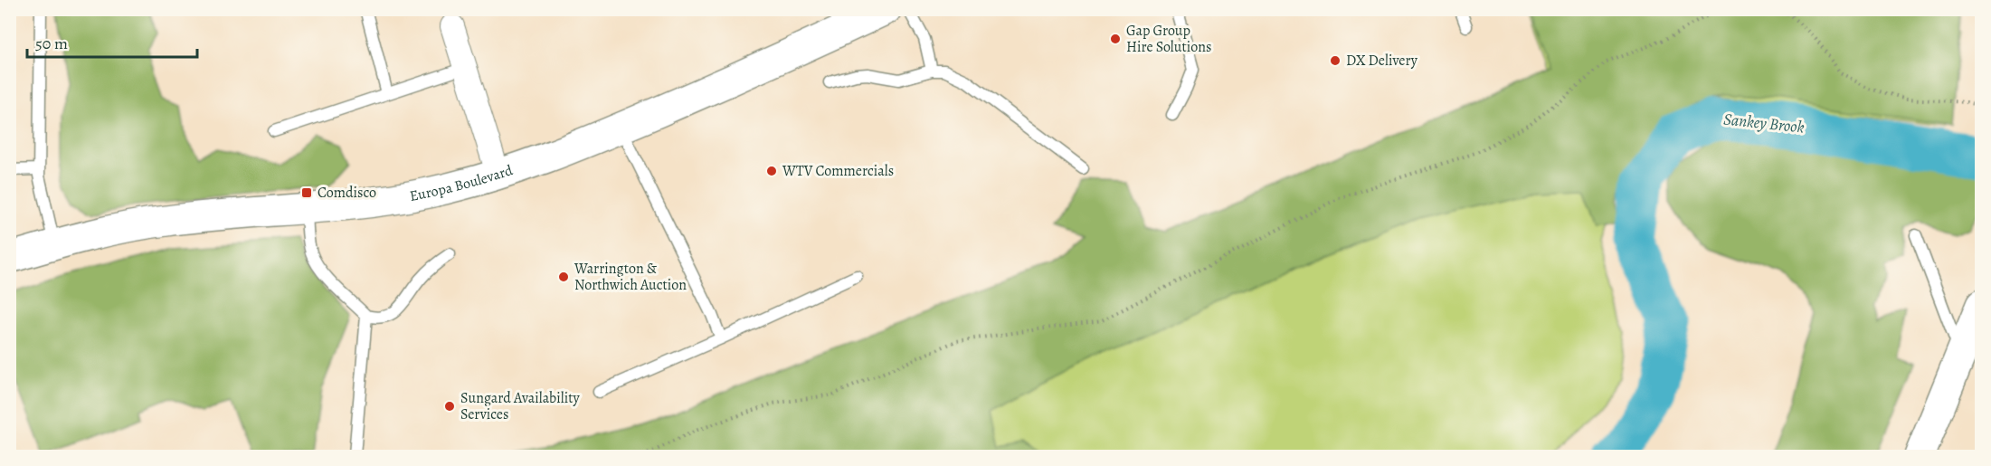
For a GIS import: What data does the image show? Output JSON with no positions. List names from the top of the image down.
{
  "streets": {
    "main road": ["Europa Boulevard"]
  },
  "water": ["Sankey Brook"],
  "places": {
    "other": [
      "Gap Group Hire Solutions",
      "DX Delivery",
      "WTV Commercials",
      "Warrington & Northwich Auction",
      "Sungard Availability Services"
    ],
    "transit": ["Comdisco"]
  },
  "scale_bar": "50 m"
}
